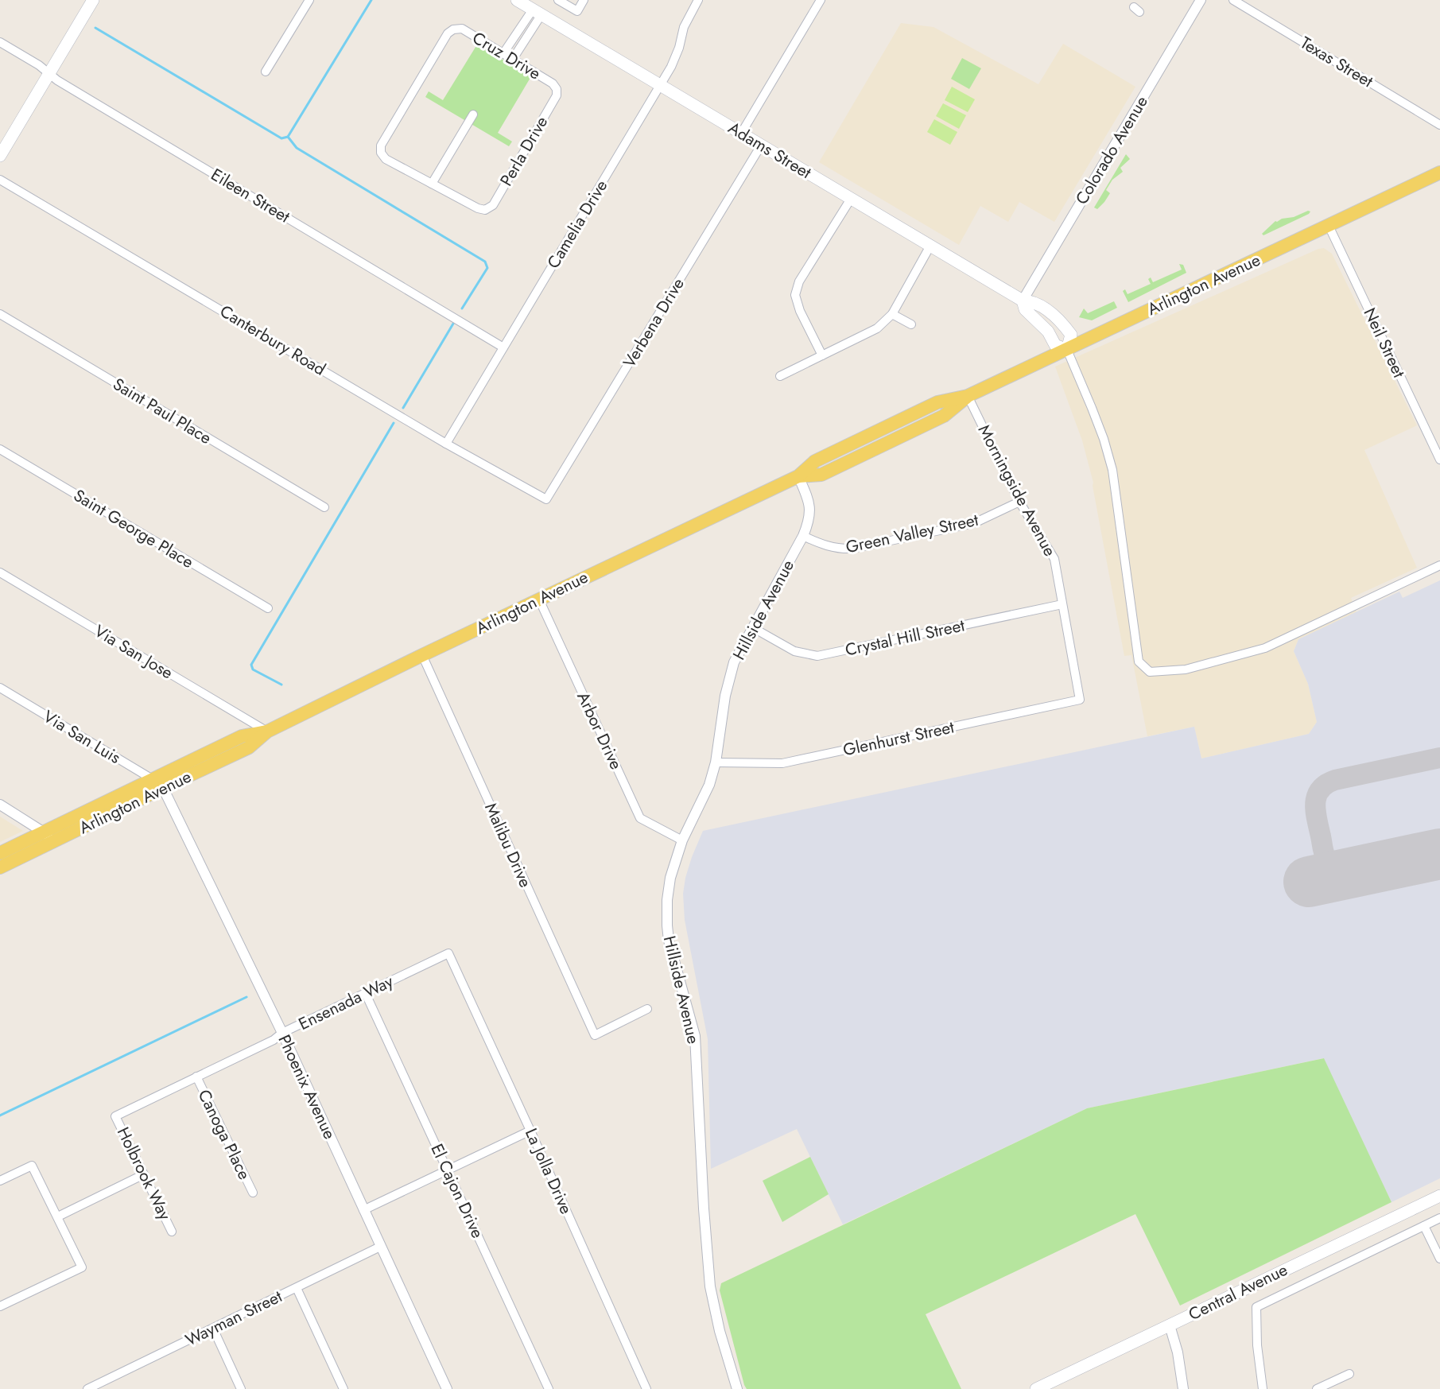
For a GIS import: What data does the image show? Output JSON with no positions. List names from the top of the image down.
{
  "streets": {
    "main road": ["Adams Street", "Arlington Avenue", "Central Avenue"],
    "street": [
      "Cruz Drive",
      "Texas Street",
      "Colorado Avenue",
      "Perla Drive",
      "Eileen Street",
      "Camelia Drive",
      "Verbena Drive",
      "Canterbury Road",
      "Neil Street",
      "Saint Paul Place",
      "Morningside Avenue",
      "Saint George Place",
      "Green Valley Street",
      "Hillside Avenue",
      "Crystal Hill Street",
      "Via San Jose",
      "Arbor Drive",
      "Via San Luis",
      "Glenhurst Street",
      "Malibu Drive",
      "Ensenada Way",
      "Phoenix Avenue",
      "Canoga Place",
      "La Jolla Drive",
      "Holbrook Way",
      "El Cajon Drive",
      "Wayman Street"
    ]
  },
  "crossings": [
    ["Cruz Drive", "Perla Drive"],
    ["Adams Street", "Colorado Avenue"],
    ["Adams Street", "Camelia Drive"],
    ["Adams Street", "Arlington Avenue"],
    ["Adams Street", "Verbena Drive"],
    ["Eileen Street", "Camelia Drive"],
    ["Camelia Drive", "Canterbury Road"],
    ["Arlington Avenue", "Neil Street"],
    ["Arlington Avenue", "Morningside Avenue"],
    ["Arlington Avenue", "Hillside Avenue"],
    ["Arlington Avenue", "Via San Jose"],
    ["Arlington Avenue", "Arbor Drive"],
    ["Arlington Avenue", "Via San Luis"],
    ["Arlington Avenue", "Malibu Drive"],
    ["Arlington Avenue", "Phoenix Avenue"],
    ["Verbena Drive", "Canterbury Road"],
    ["Morningside Avenue", "Green Valley Street"],
    ["Morningside Avenue", "Crystal Hill Street"],
    ["Morningside Avenue", "Glenhurst Street"],
    ["Green Valley Street", "Hillside Avenue"],
    ["Hillside Avenue", "Crystal Hill Street"],
    ["Hillside Avenue", "Arbor Drive"],
    ["Hillside Avenue", "Glenhurst Street"],
    ["Via San Luis", "Phoenix Avenue"],
    ["Ensenada Way", "Phoenix Avenue"],
    ["Ensenada Way", "Canoga Place"],
    ["Ensenada Way", "La Jolla Drive"],
    ["Ensenada Way", "Holbrook Way"],
    ["Ensenada Way", "El Cajon Drive"],
    ["Phoenix Avenue", "Wayman Street"]
  ]
}
